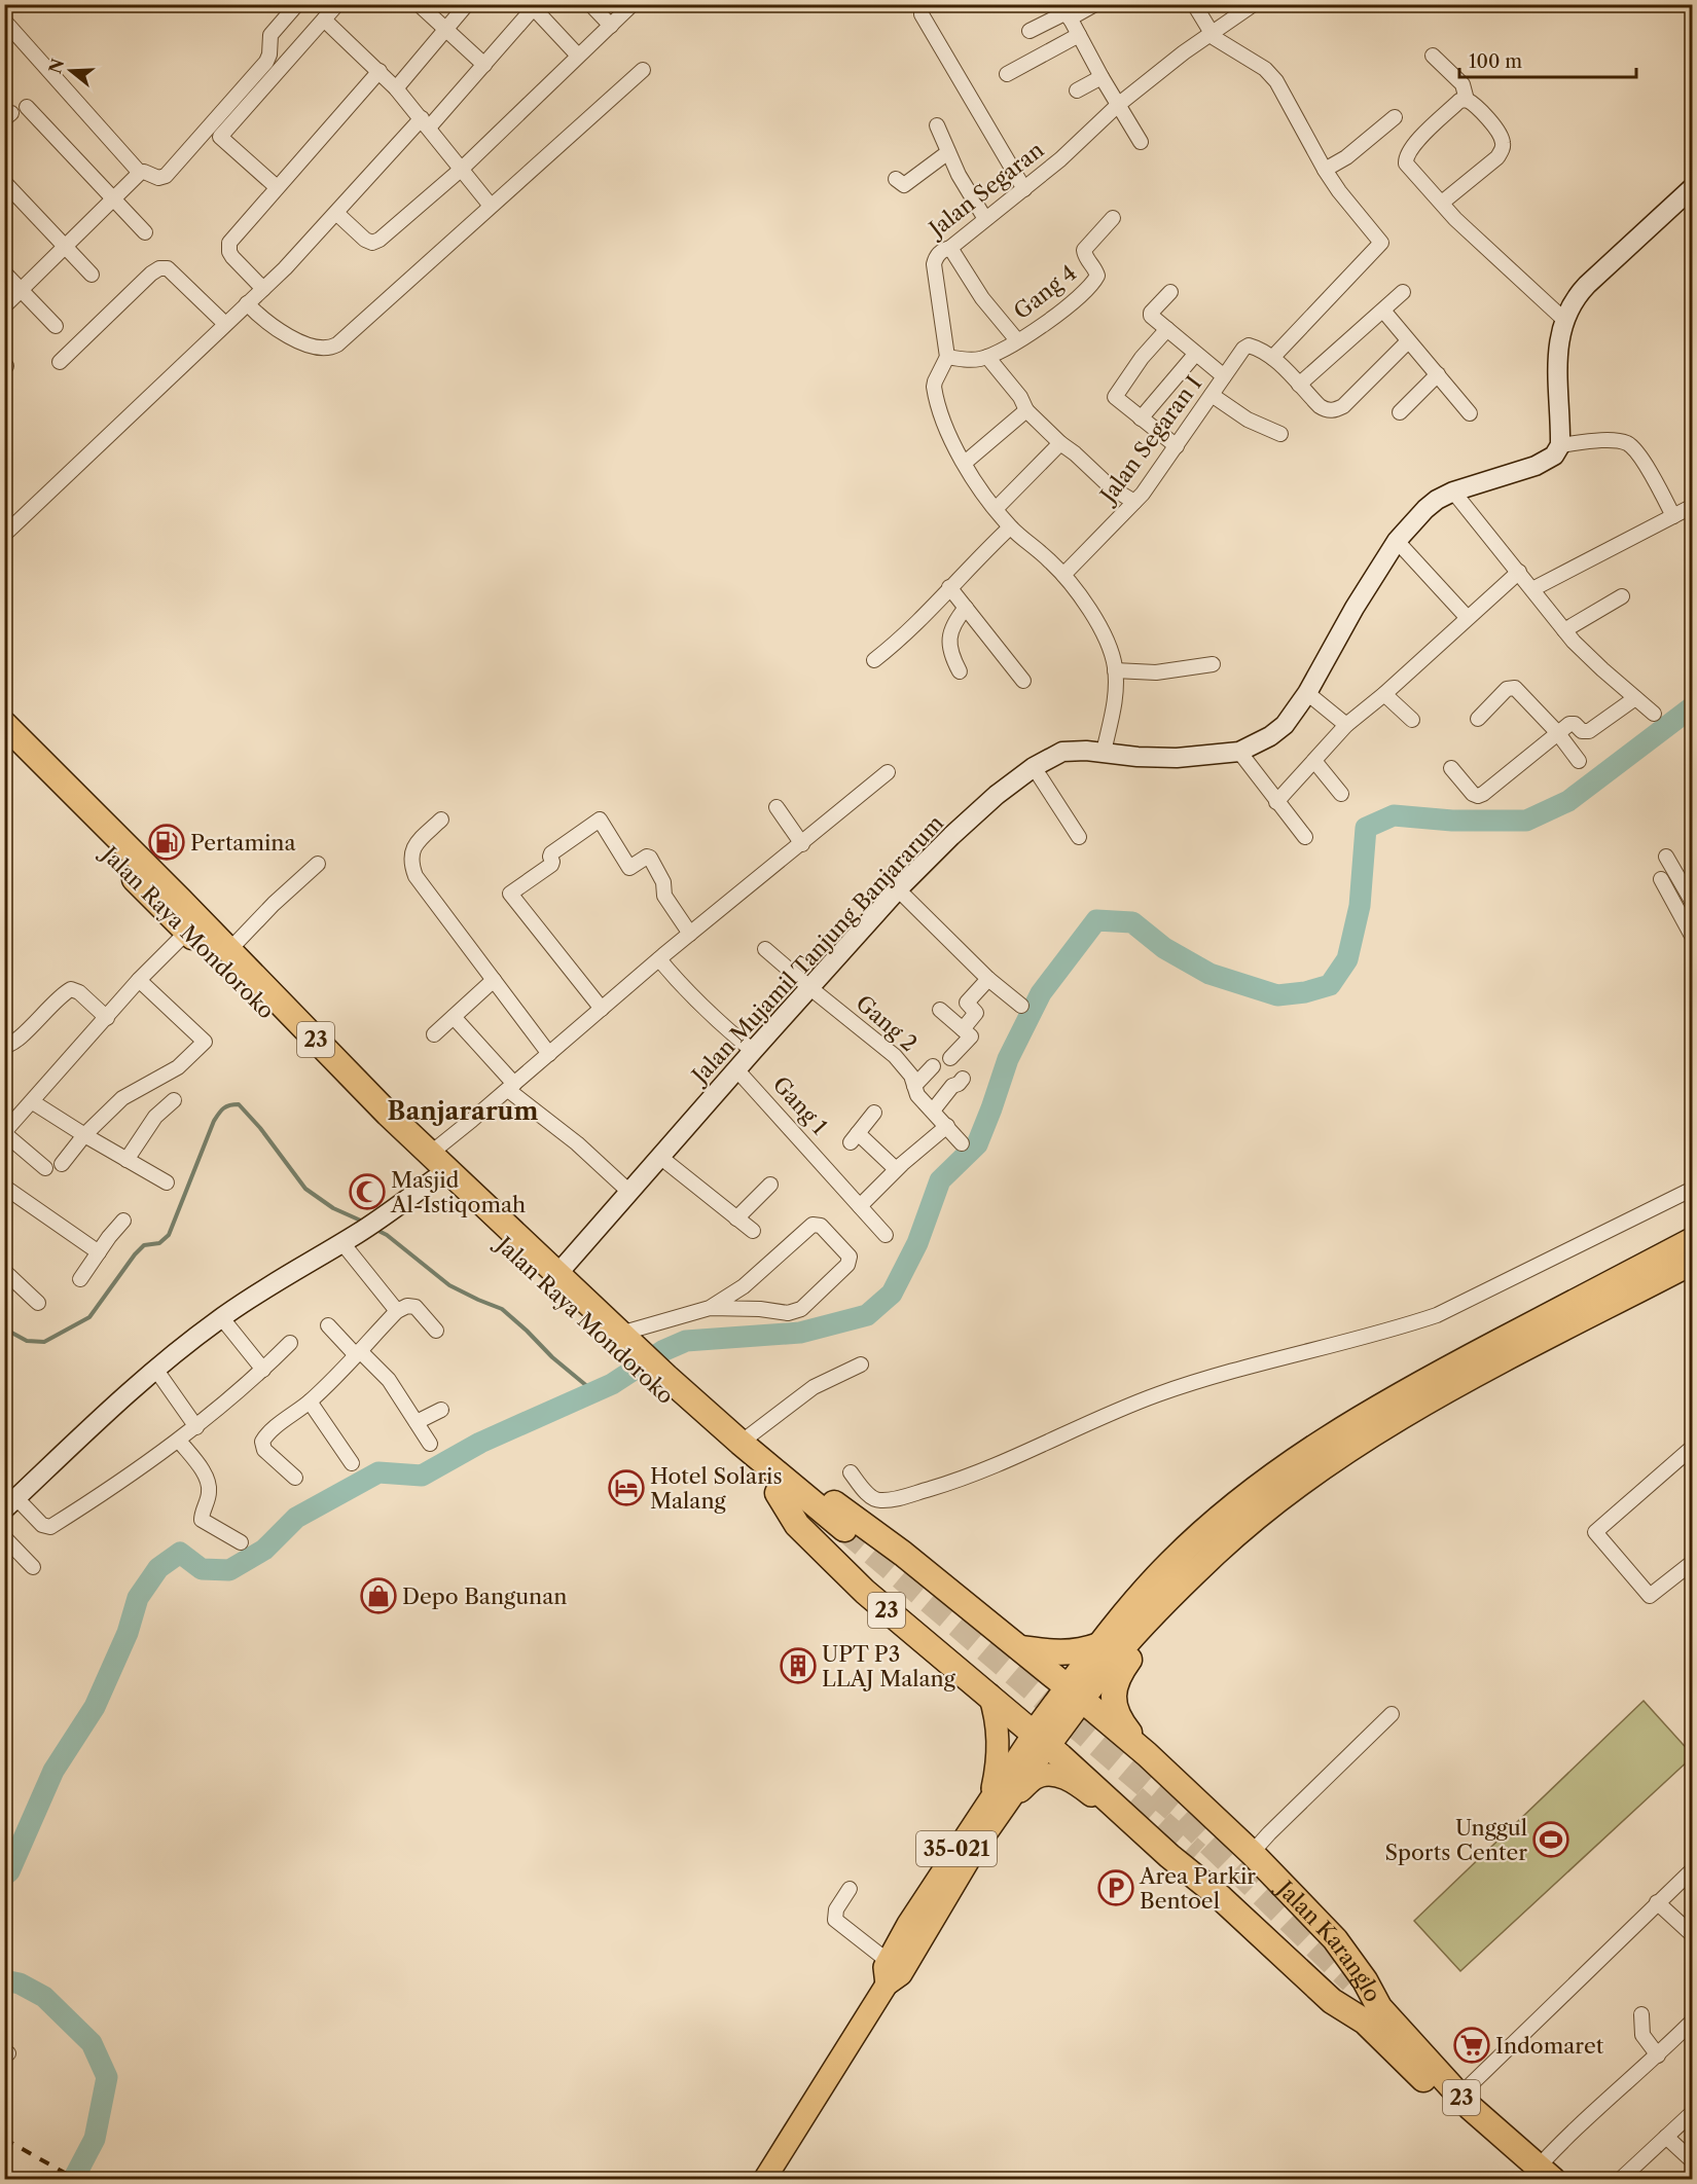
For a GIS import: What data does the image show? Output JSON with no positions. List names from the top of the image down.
{
  "streets": {
    "highway": ["Jalan Raya Mondoroko", "23", "Jalan Karanglo"],
    "main road": ["35-021"],
    "street": [
      "Jalan Segaran",
      "Gang 4",
      "Jalan Segaran I",
      "Jalan Mujamil Tanjung Banjararum",
      "Gang 2",
      "Gang 1"
    ]
  },
  "crossings": [
    ["Jalan Segaran", "Gang 4"],
    ["Jalan Raya Mondoroko", "Jalan Mujamil Tanjung Banjararum"],
    ["Jalan Raya Mondoroko", "23"],
    ["Jalan Raya Mondoroko", "Jalan Karanglo"],
    ["Jalan Mujamil Tanjung Banjararum", "Gang 2"],
    ["Jalan Mujamil Tanjung Banjararum", "Gang 1"],
    ["23", "35-021"],
    ["23", "Jalan Karanglo"],
    ["35-021", "Jalan Karanglo"]
  ],
  "districts": ["Banjararum"],
  "places": {
    "fuel station": ["Pertamina"],
    "mosque": ["Masjid Al-Istiqomah"],
    "hotel": ["Hotel Solaris Malang"],
    "shop": ["Depo Bangunan"],
    "building": ["UPT P3 LLAJ Malang"],
    "sports": ["Unggul Sports Center"],
    "parking": ["Area Parkir Bentoel"],
    "supermarket": ["Indomaret"]
  },
  "scale_bar": "100 m",
  "north": "left"
}
